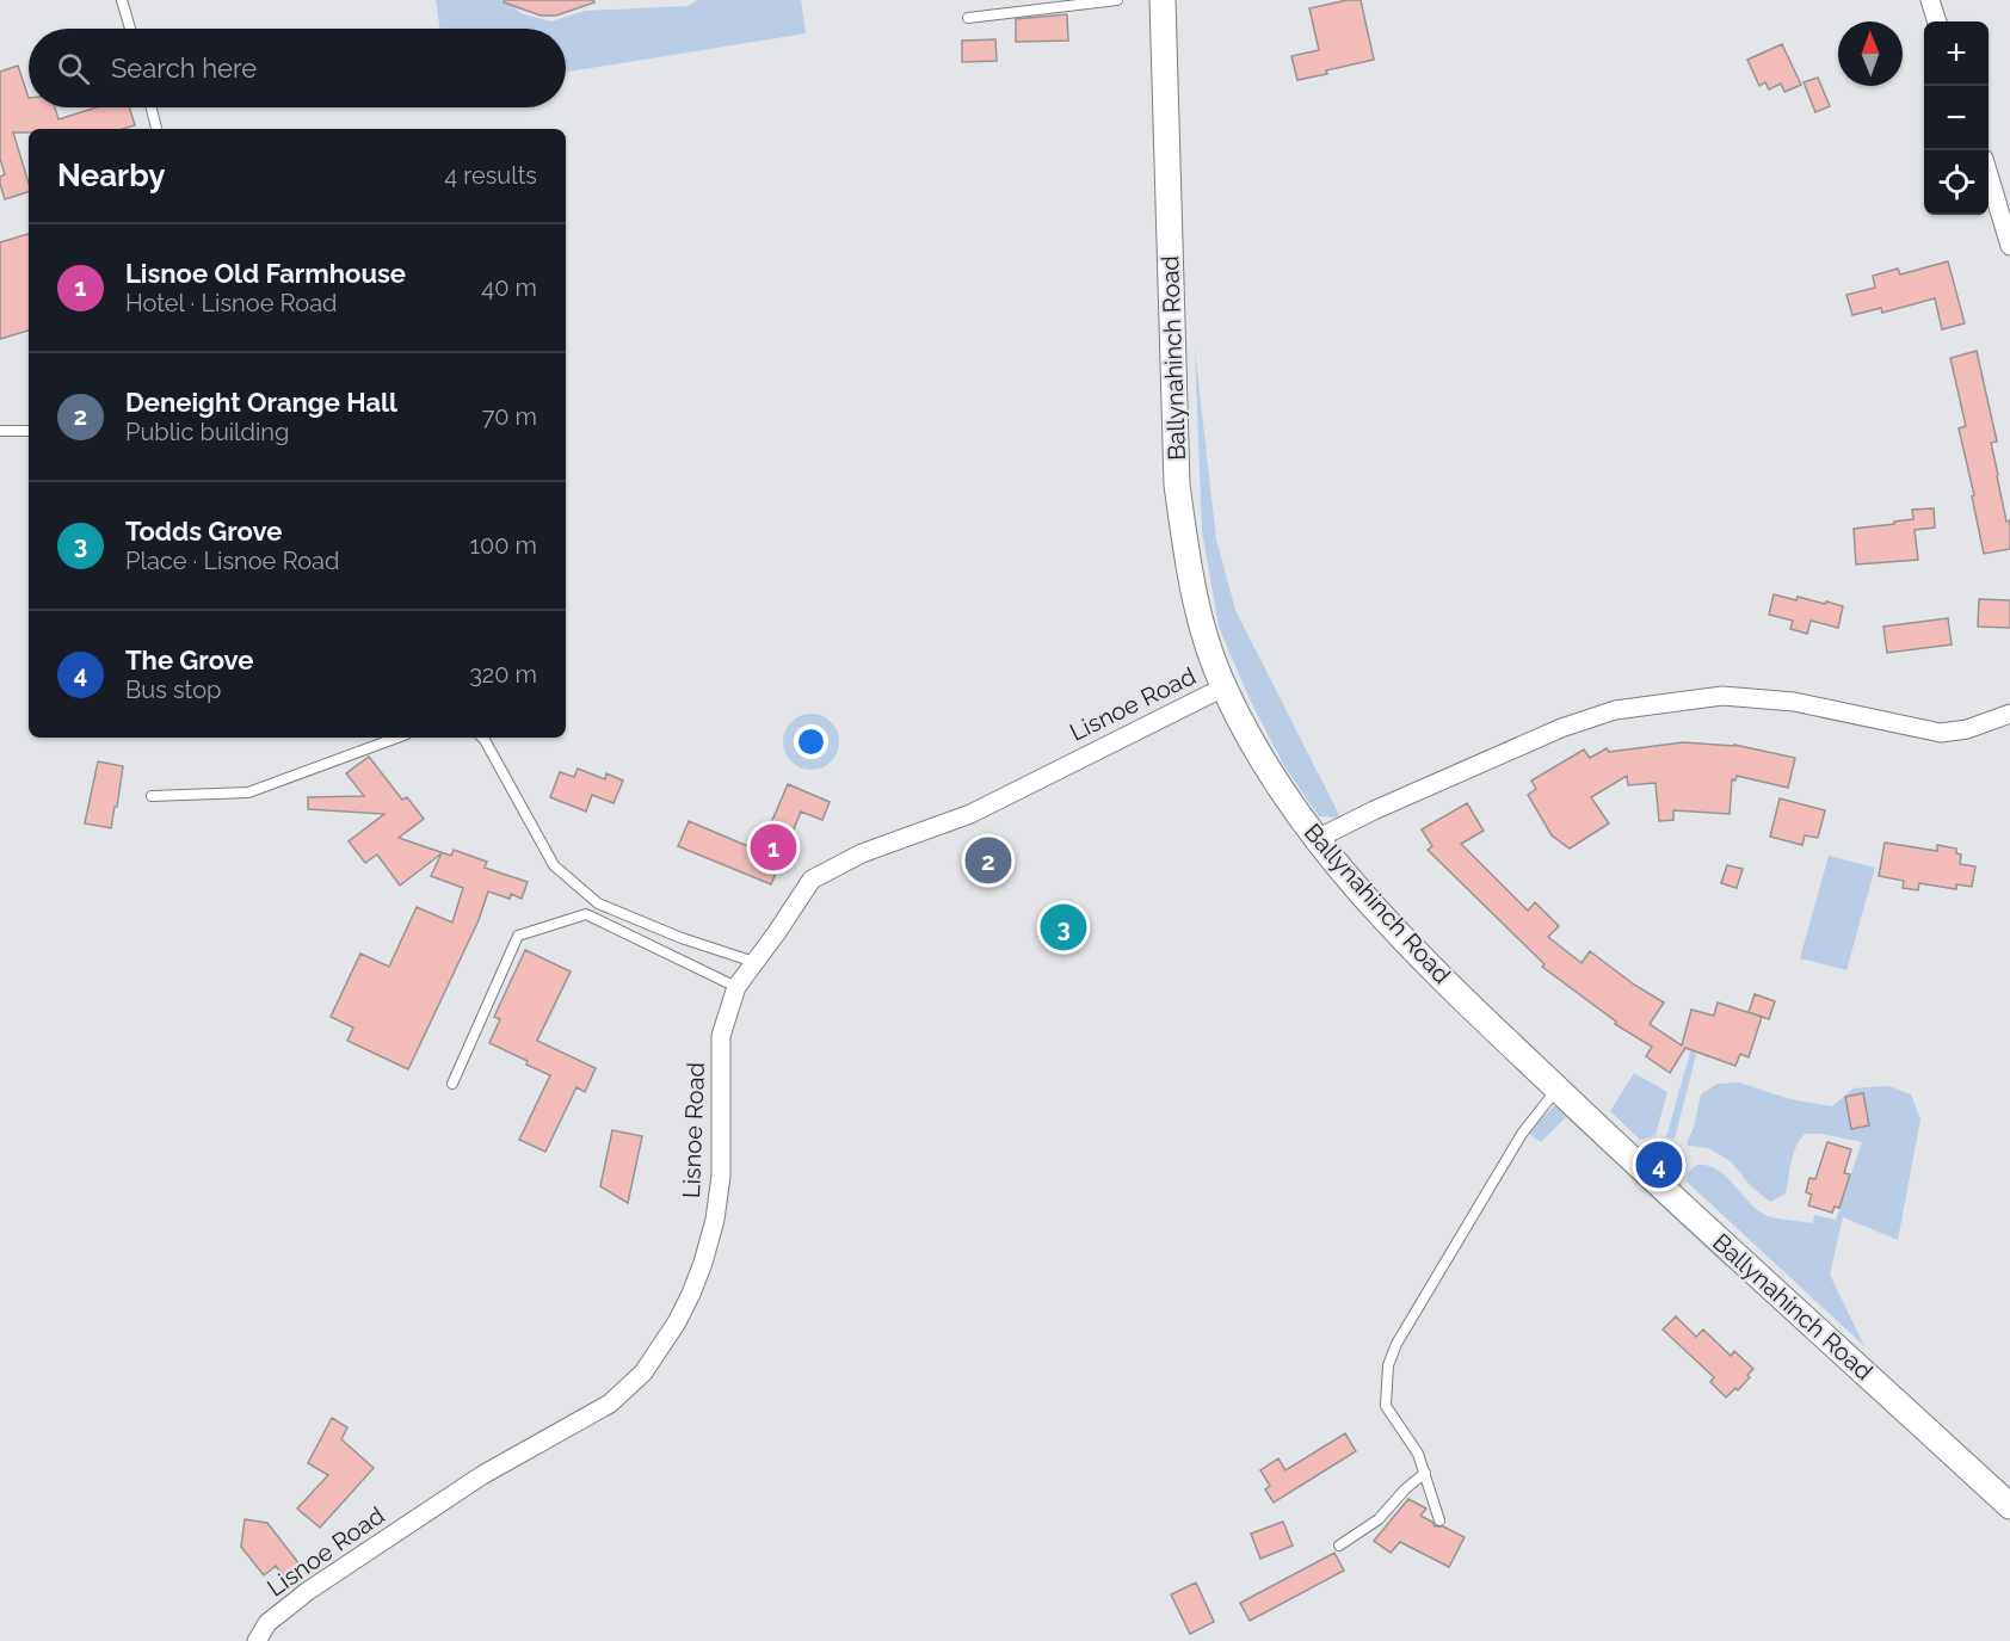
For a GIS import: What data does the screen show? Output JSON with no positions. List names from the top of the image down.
{
  "streets": {
    "street": ["Ballynahinch Road", "Lisnoe Road"]
  },
  "crossings": [
    ["Ballynahinch Road", "Lisnoe Road"]
  ],
  "north": "top",
  "page": {
    "map_buttons": ["+", "−"],
    "search": "Search here",
    "heading": ["Nearby", "4 results"],
    "list": [
      {
        "mark": "1",
        "name": "Lisnoe Old Farmhouse",
        "note": "Hotel · Lisnoe Road",
        "value": "40 m"
      },
      {
        "mark": "2",
        "name": "Deneight Orange Hall",
        "note": "Public building",
        "value": "70 m"
      },
      {
        "mark": "3",
        "name": "Todds Grove",
        "note": "Place · Lisnoe Road",
        "value": "100 m"
      },
      {
        "mark": "4",
        "name": "The Grove",
        "note": "Bus stop",
        "value": "320 m"
      }
    ],
    "pins": [
      "1",
      "2",
      "3",
      "4"
    ]
  }
}
